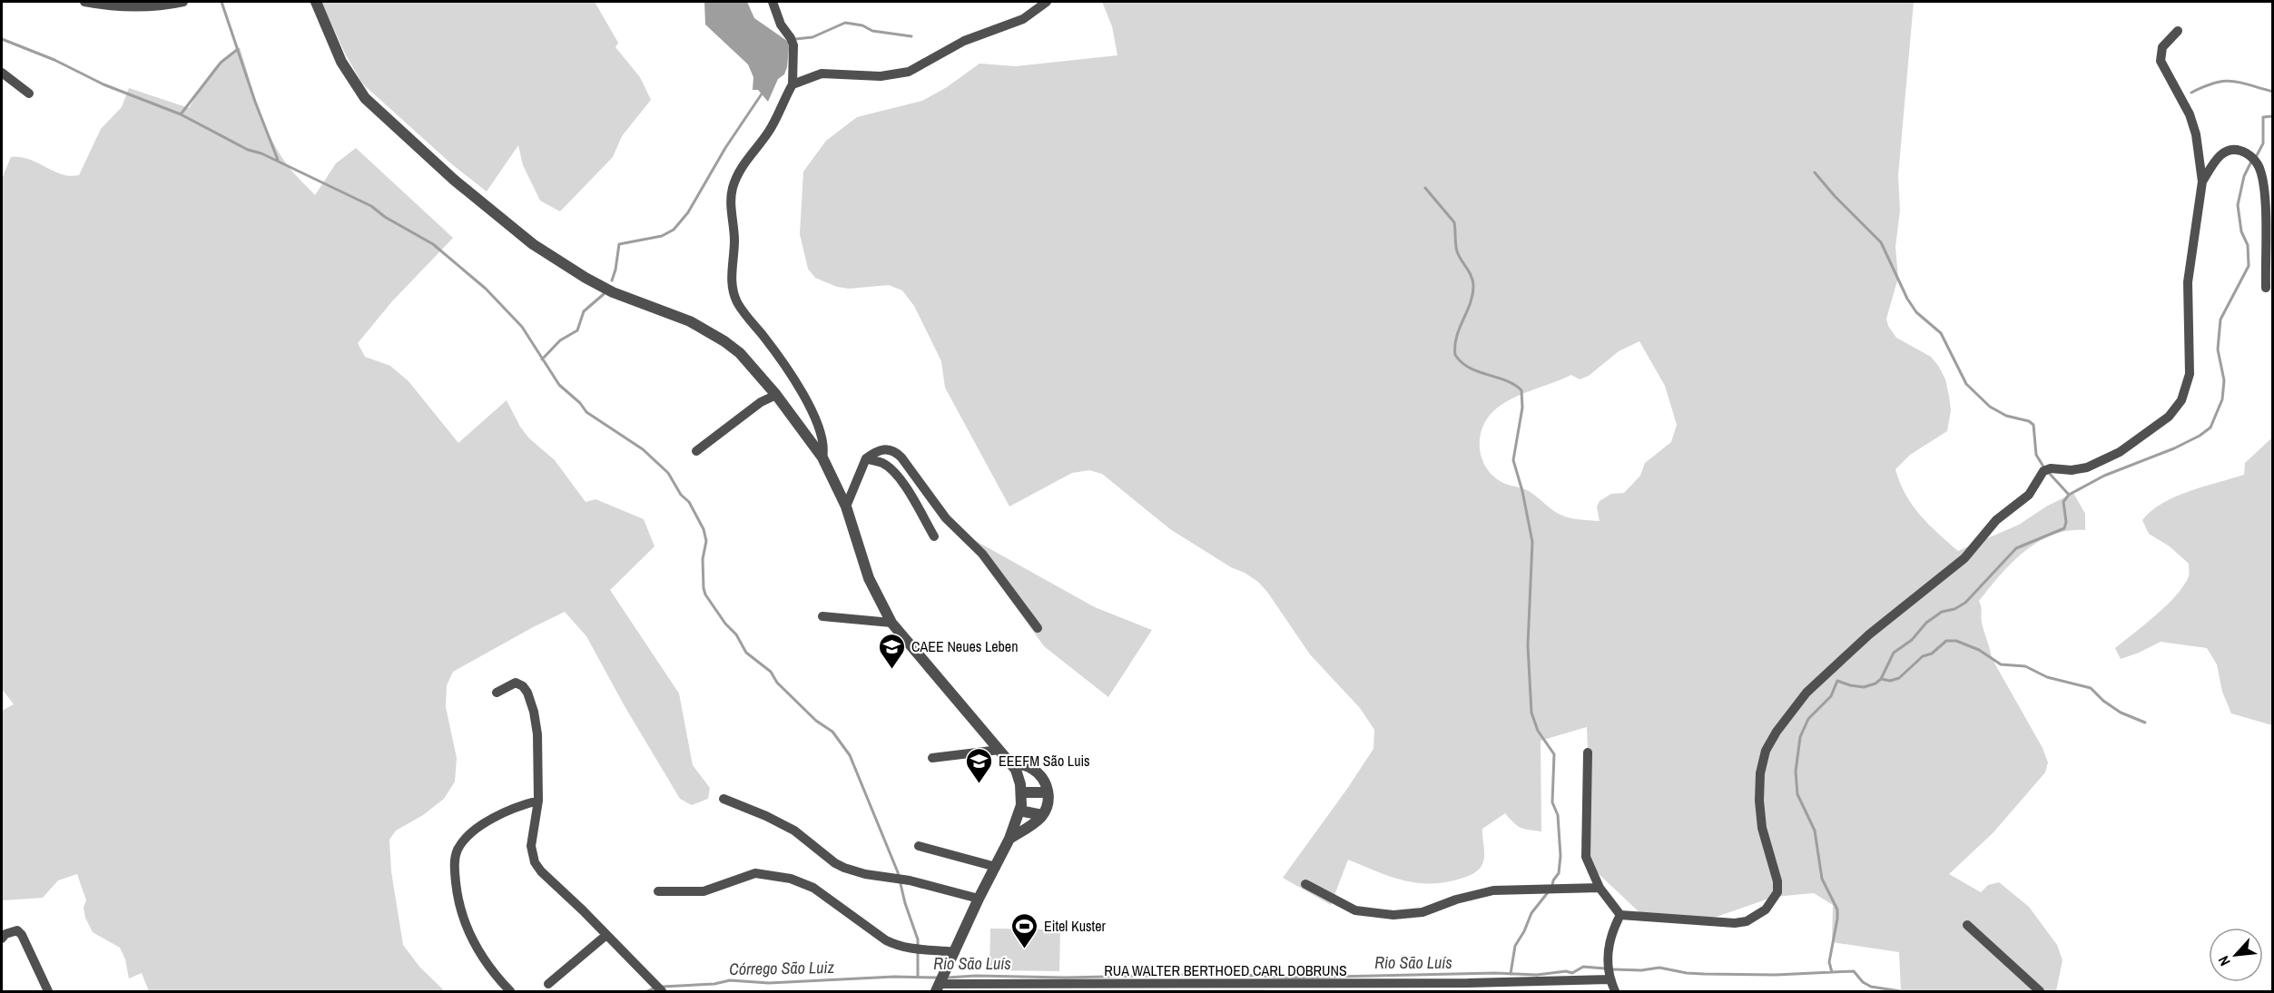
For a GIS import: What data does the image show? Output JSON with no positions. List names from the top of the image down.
{
  "streets": {
    "street": ["RUA WALTER BERTHOED CARL DOBRUNS"]
  },
  "water": ["Rio São Luís", "Córrego São Luiz"],
  "places": {
    "school or university": ["CAEE Neues Leben", "EEEFM São Luis"],
    "sports": ["Eitel Kuster"]
  },
  "north": "bottom left"
}
